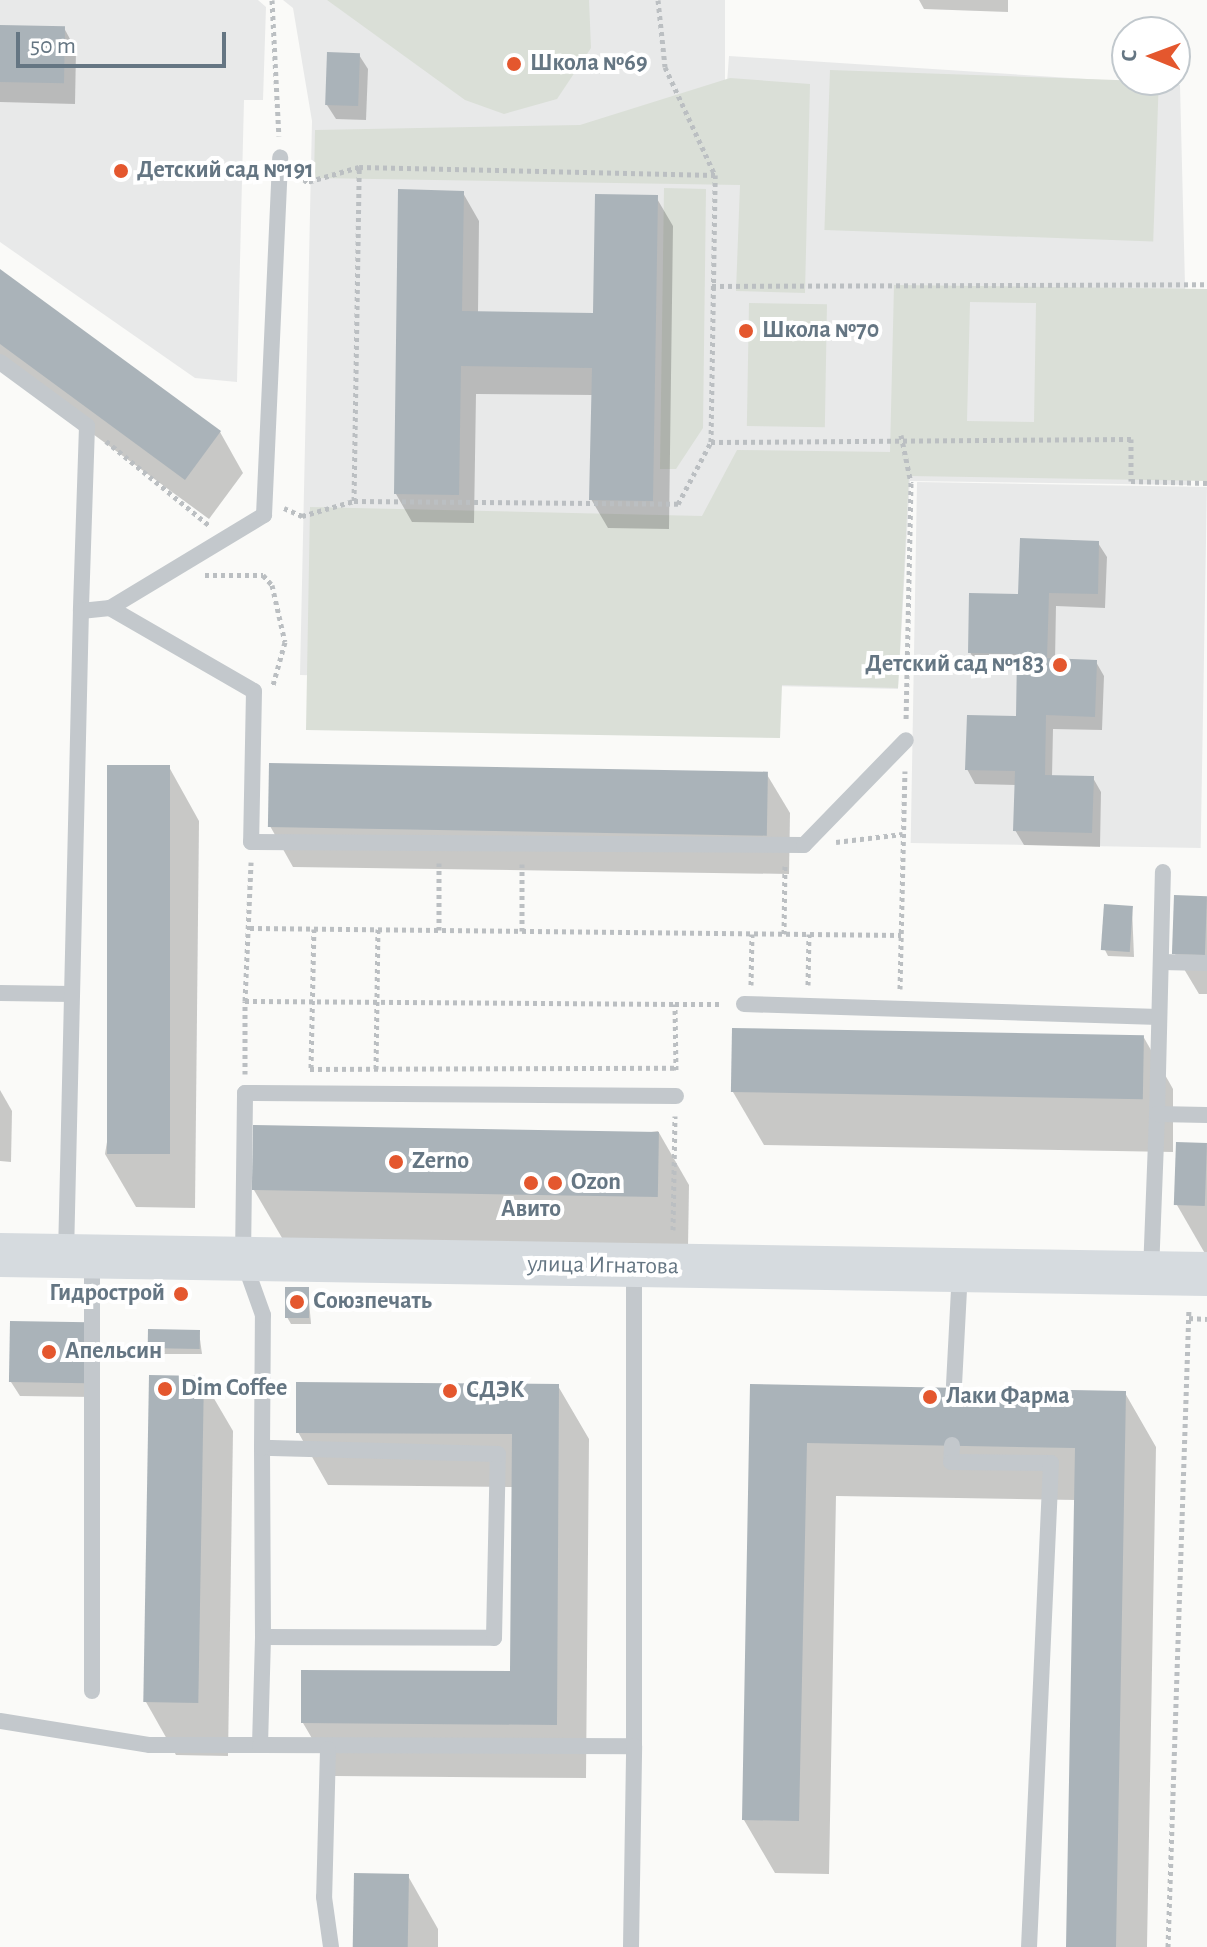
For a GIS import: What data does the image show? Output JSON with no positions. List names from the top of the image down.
{
  "streets": {
    "street": ["улица Игнатова"]
  },
  "places": [
    "Школа №69",
    "Детский сад №191",
    "Школа №70",
    "Детский сад №183",
    "Zerno",
    "Авито",
    "Ozon",
    "Гидрострой",
    "Союзпечать",
    "Апельсин",
    "Dim Coffee",
    "СДЭК",
    "Лаки Фарма"
  ],
  "scale_bar": "50 m",
  "north": "left"
}
